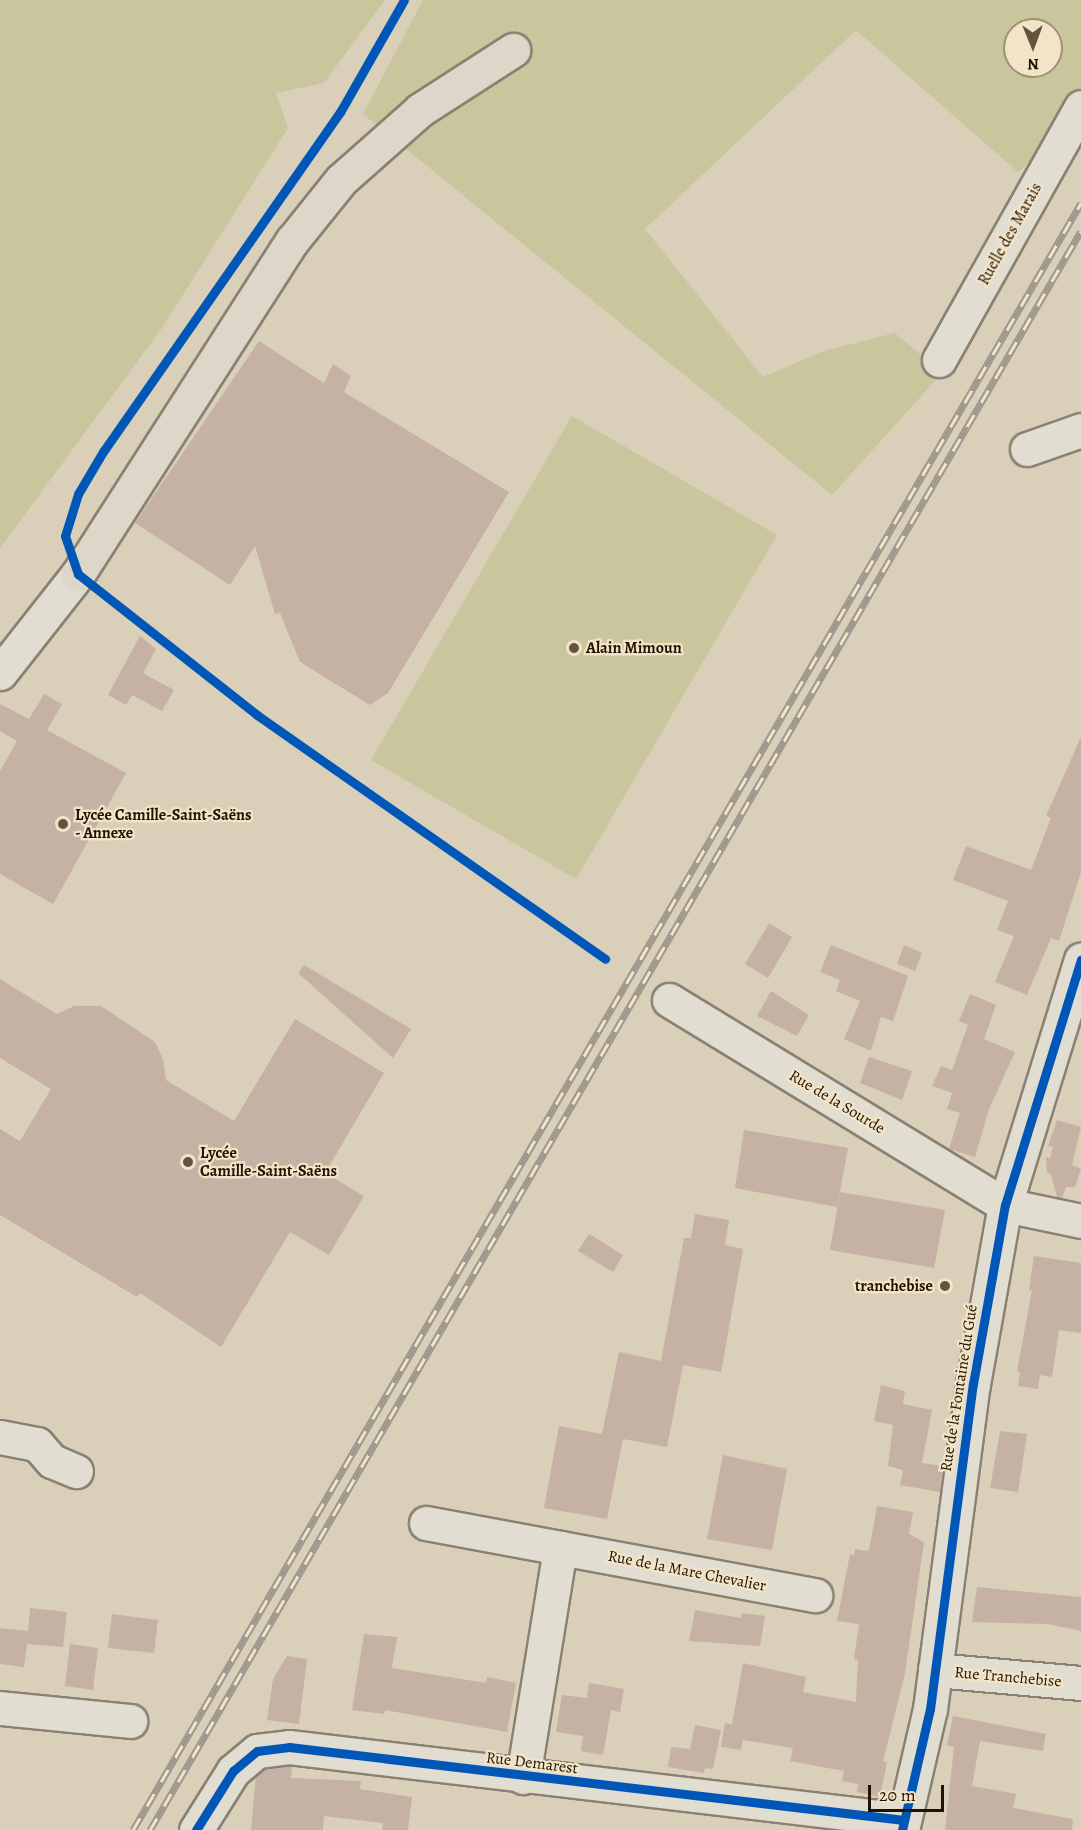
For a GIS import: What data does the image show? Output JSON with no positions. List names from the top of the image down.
{
  "streets": {
    "street": [
      "Ruelle des Marais",
      "Rue de la Sourde",
      "Rue de la Fontaine du Gué",
      "Rue de la Mare Chevalier",
      "Rue Tranchebise",
      "Rue Demarest"
    ]
  },
  "crossings": [
    ["Rue de la Sourde", "Rue de la Fontaine du Gué"],
    ["Rue de la Fontaine du Gué", "Rue Tranchebise"],
    ["Rue de la Fontaine du Gué", "Rue Demarest"]
  ],
  "places": [
    "Alain Mimoun",
    "Lycée Camille-Saint-Saëns - Annexe",
    "Lycée Camille-Saint-Saëns",
    "tranchebise"
  ],
  "scale_bar": "20 m",
  "north": "bottom"
}
